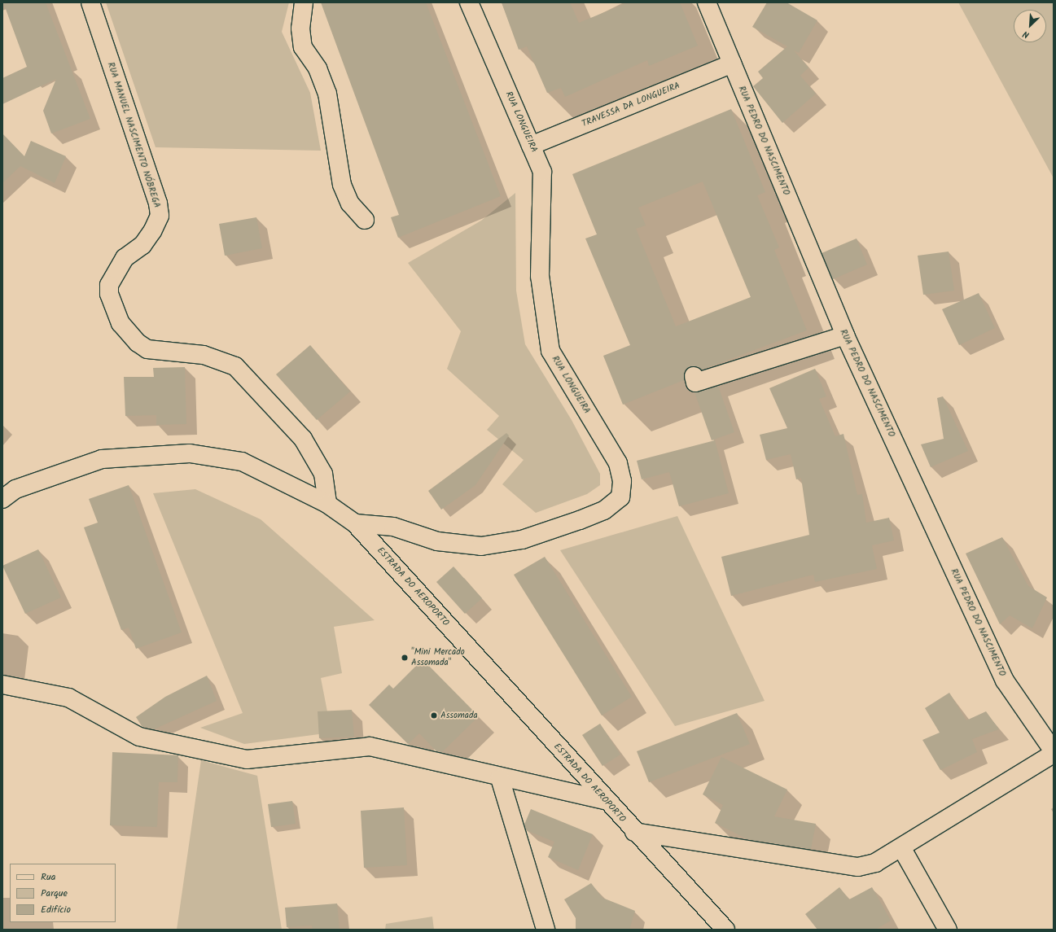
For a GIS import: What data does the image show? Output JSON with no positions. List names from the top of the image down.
{
  "streets": {
    "street": [
      "TRAVESSA DA LONGUEIRA",
      "RUA LONGUEIRA",
      "RUA MANUEL NASCIMENTO NÓBREGA",
      "RUA PEDRO DO NASCIMENTO",
      "ESTRADA DO AEROPORTO"
    ]
  },
  "crossings": [
    ["TRAVESSA DA LONGUEIRA", "RUA LONGUEIRA"],
    ["TRAVESSA DA LONGUEIRA", "RUA PEDRO DO NASCIMENTO"],
    ["RUA LONGUEIRA", "ESTRADA DO AEROPORTO"],
    ["RUA MANUEL NASCIMENTO NÓBREGA", "ESTRADA DO AEROPORTO"]
  ],
  "places": ["\"Mini Mercado Assomada\"", "Assomada"],
  "legend": ["Rua", "Parque", "Edifício"],
  "north": "bottom left"
}
